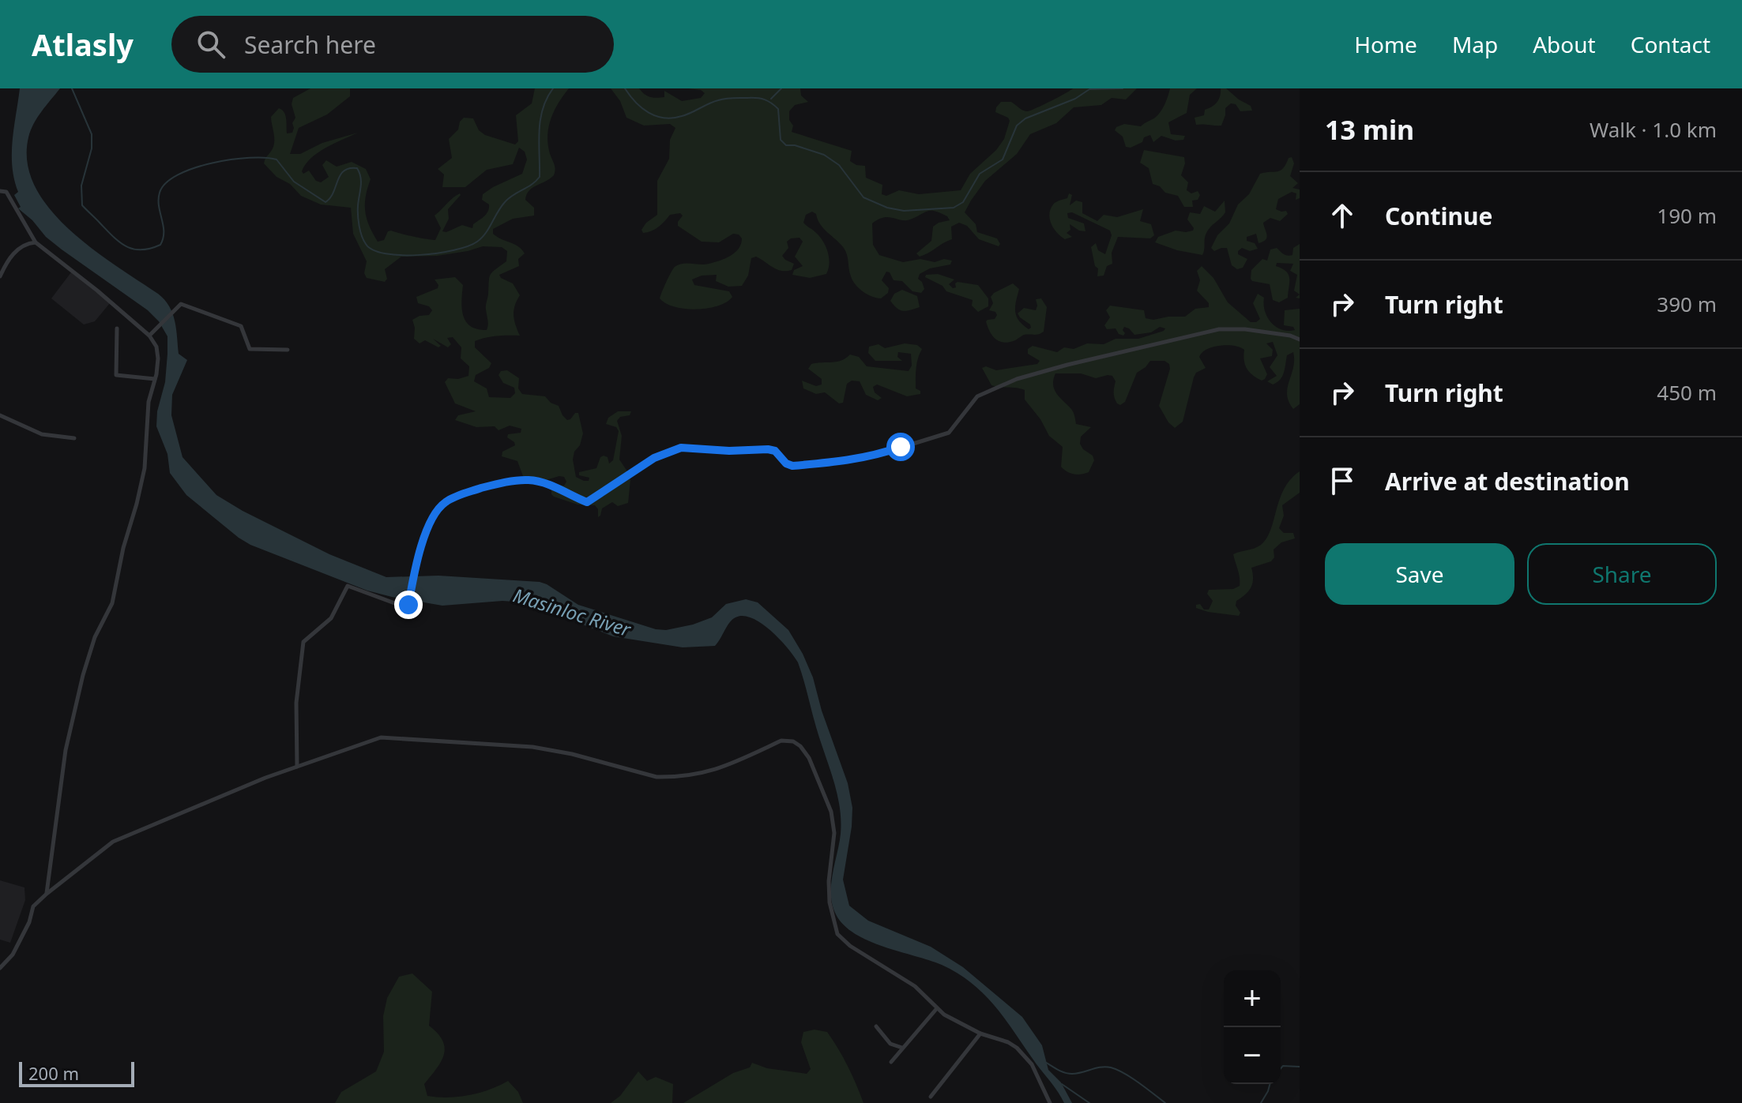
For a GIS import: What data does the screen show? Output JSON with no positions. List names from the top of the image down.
{
  "water": ["Masinloc River"],
  "scale_bar": "200 m",
  "page": {
    "header": "Atlasly",
    "search": "Search here",
    "nav": [
      "Home",
      "Map",
      "About",
      "Contact"
    ],
    "heading": ["13 min", "Walk · 1.0 km"],
    "list": [
      ["Continue", "190 m"],
      ["Turn right", "390 m"],
      ["Turn right", "450 m"],
      "Arrive at destination"
    ],
    "buttons": ["Save", "Share"],
    "map_buttons": ["+", "−"],
    "scale": "200 m"
  }
}
